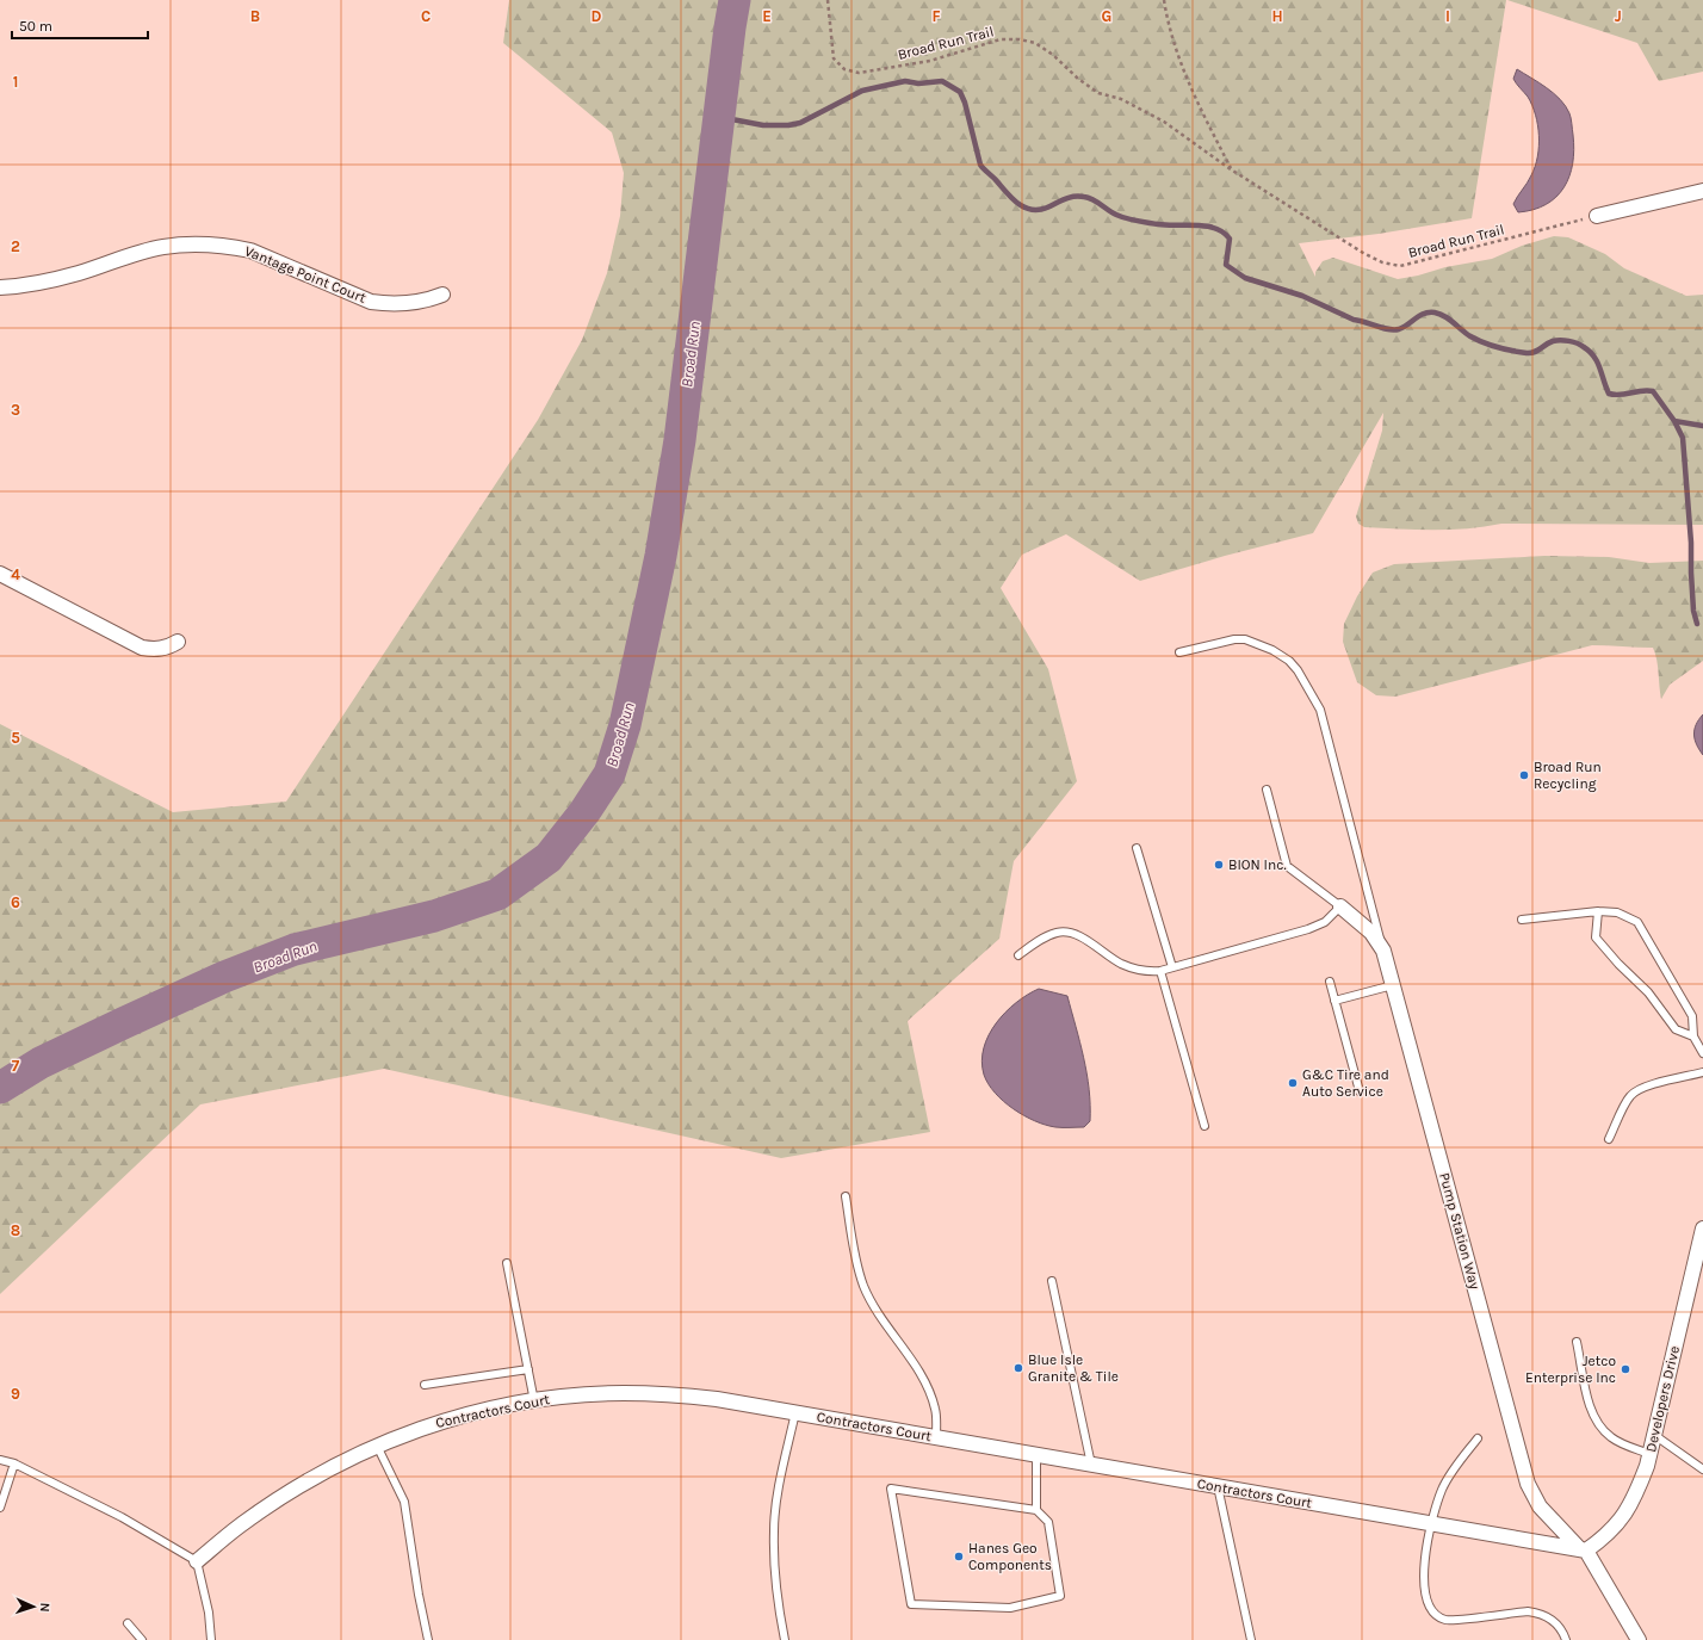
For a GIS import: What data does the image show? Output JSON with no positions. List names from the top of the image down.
{
  "streets": {
    "street": [
      "Vantage Point Court",
      "Pump Station Way",
      "Developers Drive",
      "Contractors Court"
    ],
    "path": ["Broad Run Trail"]
  },
  "crossings": [
    ["Pump Station Way", "Developers Drive"],
    ["Pump Station Way", "Contractors Court"],
    ["Developers Drive", "Contractors Court"]
  ],
  "water": ["Broad Run"],
  "places": [
    "Broad Run Recycling",
    "BION Inc.",
    "G&C Tire and Auto Service",
    "Blue Isle Granite & Tile",
    "Jetco Enterprise Inc",
    "Hanes Geo Components"
  ],
  "scale_bar": "50 m",
  "north": "right",
  "grid": {
    "columns": [
      "B",
      "C",
      "D",
      "E",
      "F",
      "G",
      "H",
      "I",
      "J"
    ],
    "rows": [
      "1",
      "2",
      "3",
      "4",
      "5",
      "6",
      "7",
      "8",
      "9"
    ]
  }
}
